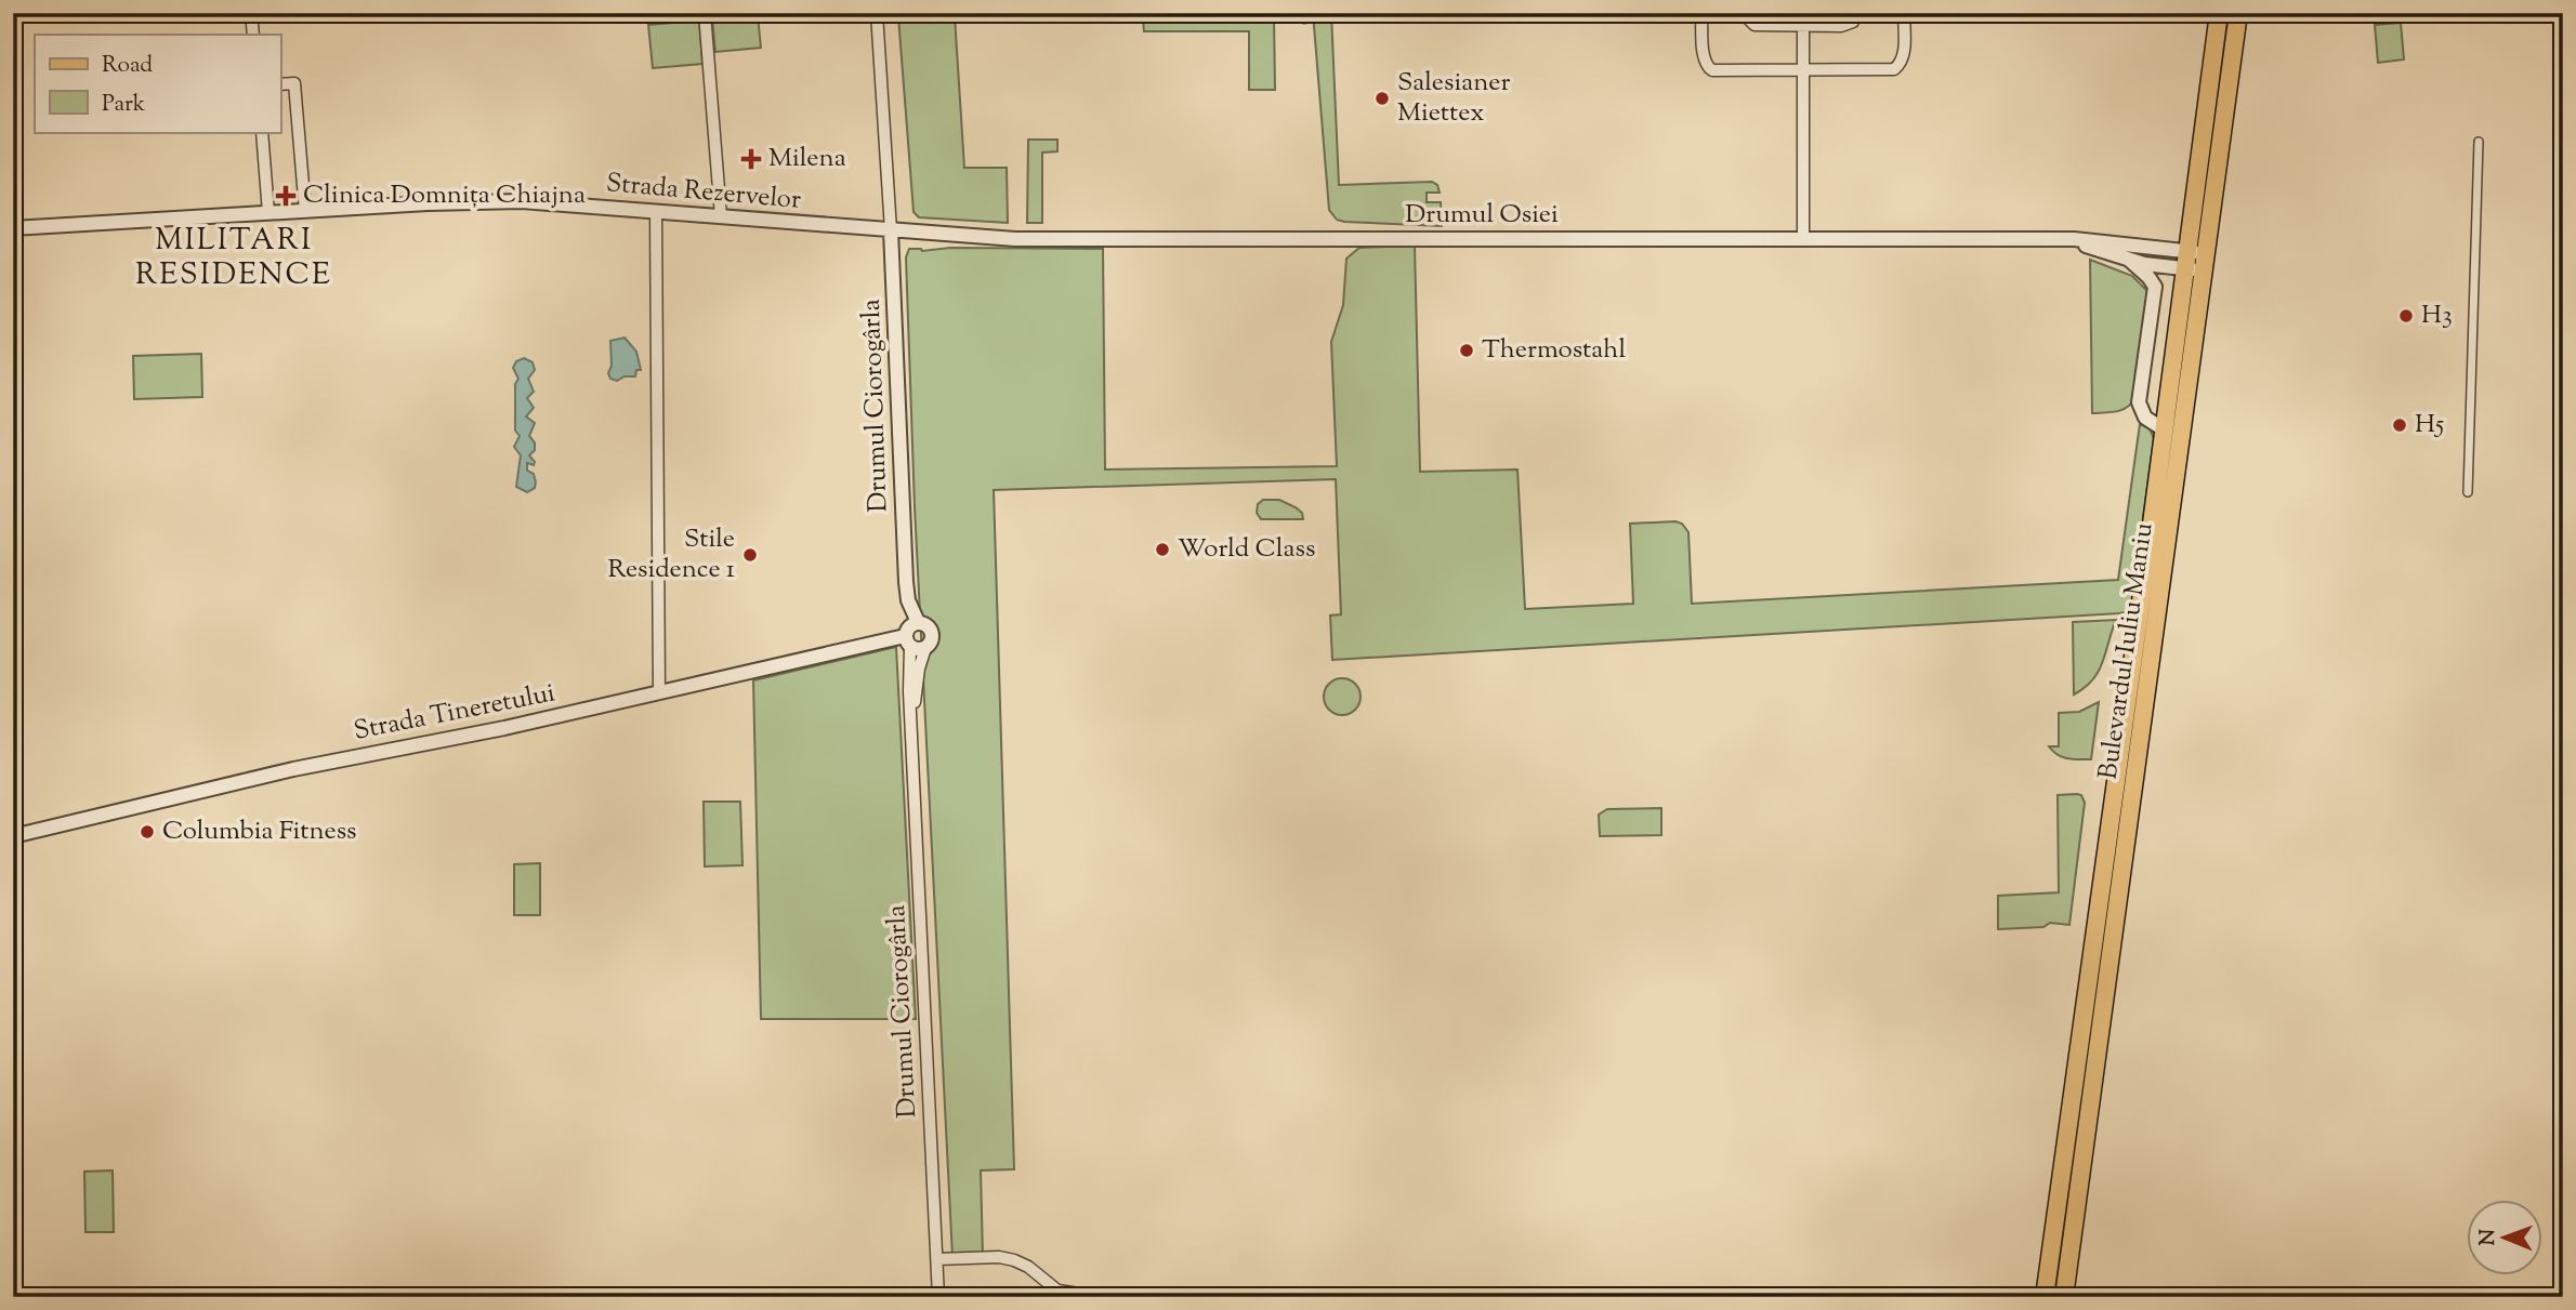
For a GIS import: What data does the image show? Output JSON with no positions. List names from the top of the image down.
{
  "streets": {
    "main road": ["Bulevardul Iuliu Maniu"],
    "street": [
      "Strada Rezervelor",
      "Drumul Osiei",
      "Drumul Ciorogârla",
      "Strada Tineretului"
    ]
  },
  "crossings": [
    ["Strada Rezervelor", "Drumul Osiei"],
    ["Strada Rezervelor", "Drumul Ciorogârla"],
    ["Drumul Osiei", "Drumul Ciorogârla"],
    ["Drumul Osiei", "Bulevardul Iuliu Maniu"],
    ["Drumul Ciorogârla", "Strada Tineretului"]
  ],
  "districts": ["MILITARI RESIDENCE"],
  "places": {
    "other": [
      "Salesianer Miettex",
      "H3",
      "Thermostahl",
      "H5",
      "World Class",
      "Stile Residence 1",
      "Columbia Fitness"
    ],
    "health": ["Milena", "Clinica Domnița Chiajna"]
  },
  "legend": ["Road", "Park"],
  "north": "left"
}
